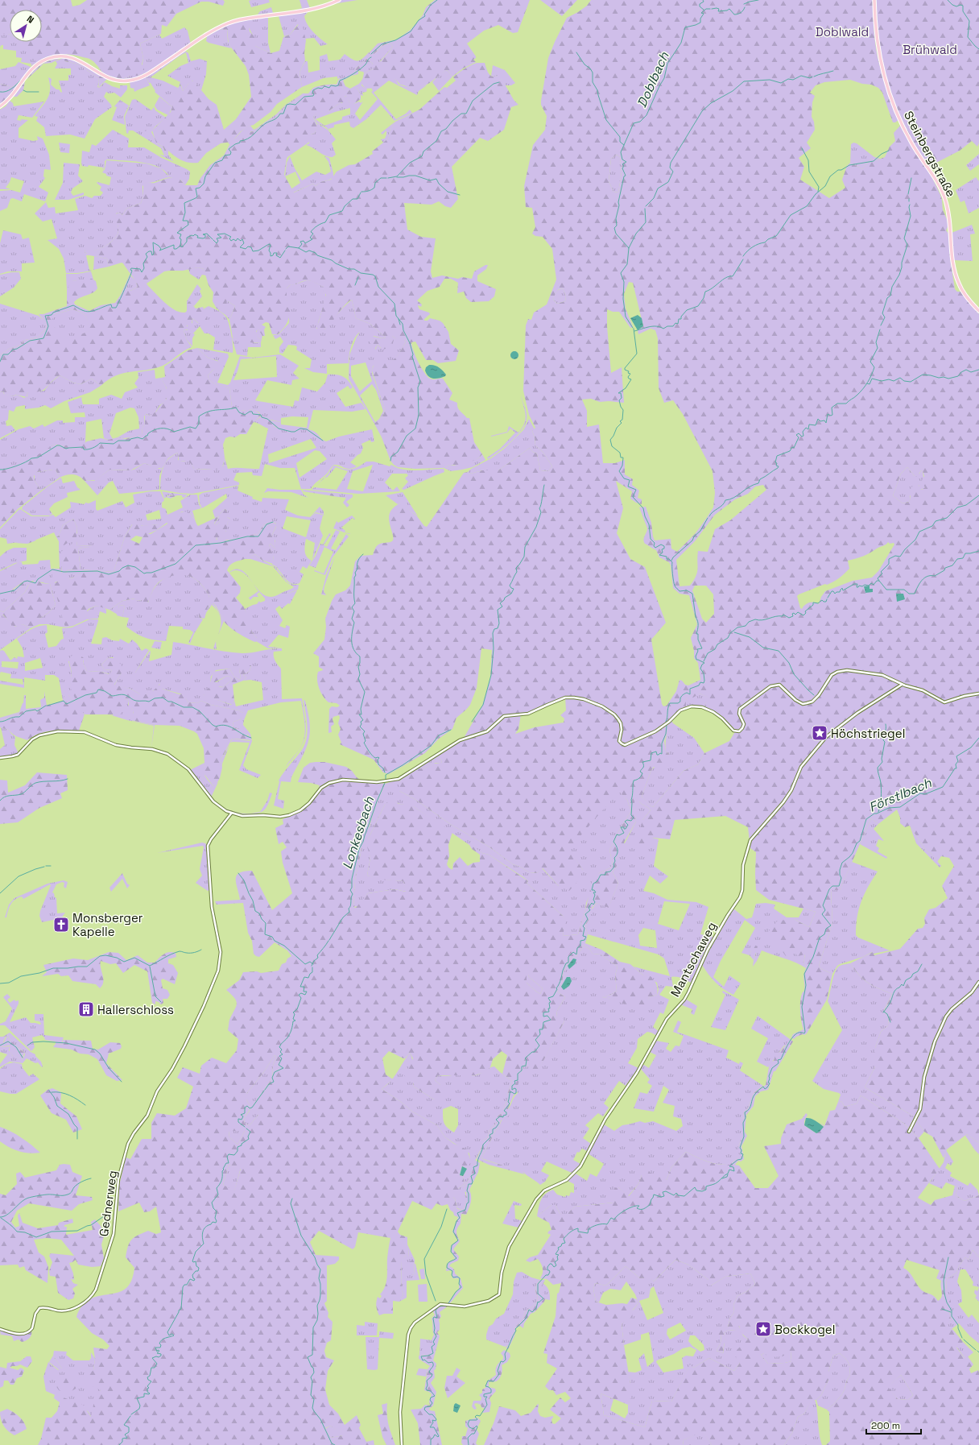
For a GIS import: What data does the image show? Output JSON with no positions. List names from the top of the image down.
{
  "streets": {
    "main road": ["Steinbergstraße"],
    "street": ["Mantschaweg", "Gednerweg"]
  },
  "water": ["Doblbach", "Förstlbach", "Lonkesbach"],
  "parks": ["Doblwald", "Brühwald"],
  "places": {
    "place": ["Höchstriegel", "Bockkogel"],
    "church": ["Monsberger Kapelle"],
    "building": ["Hallerschloss"]
  },
  "scale_bar": "200 m",
  "north": "top right"
}
